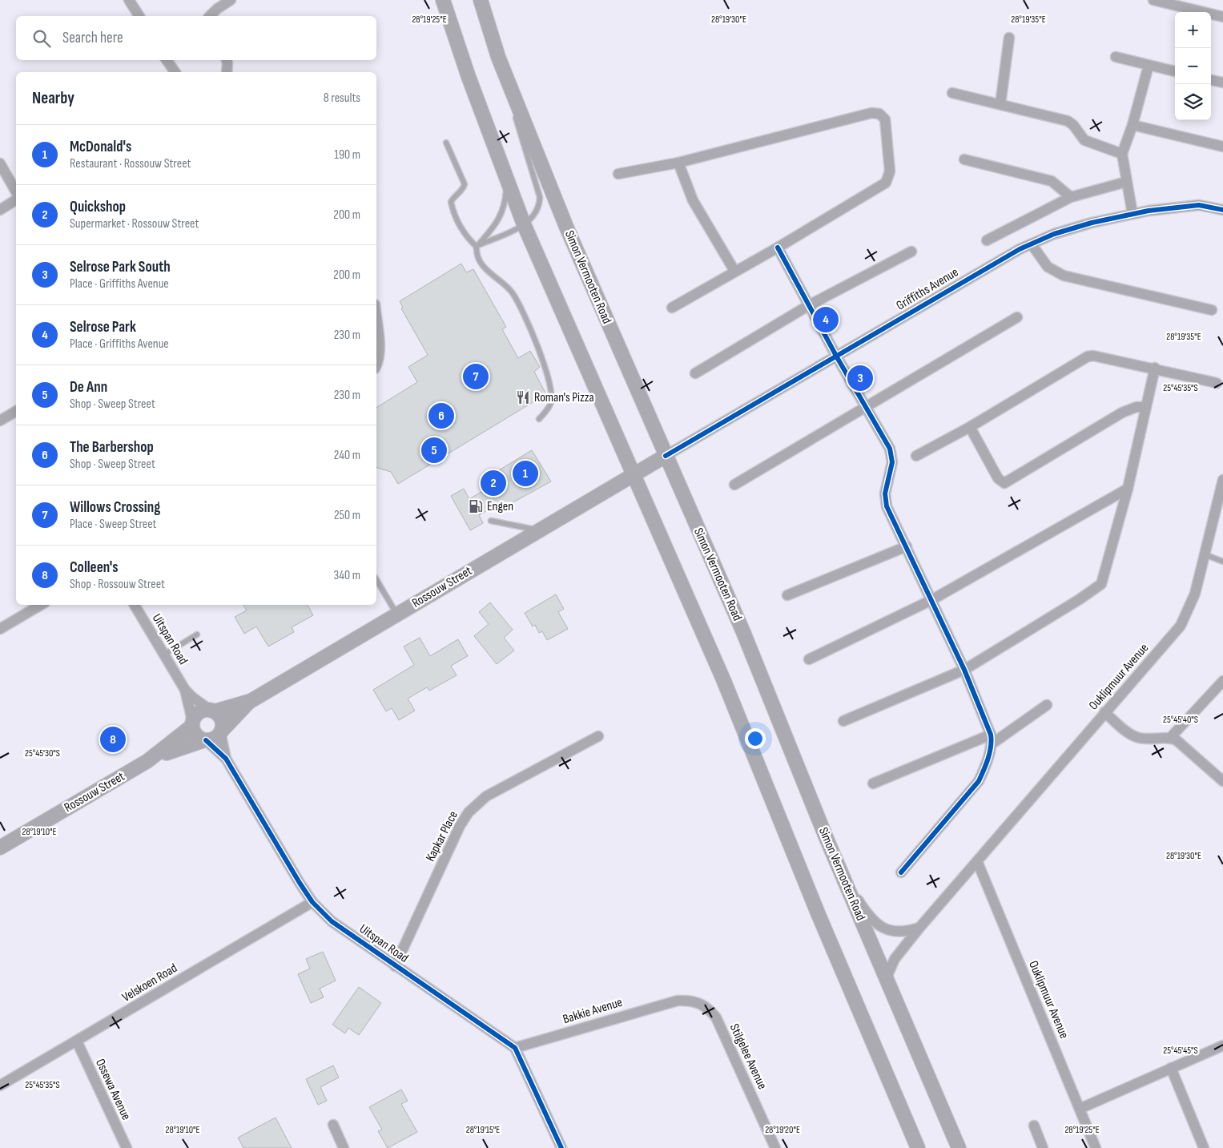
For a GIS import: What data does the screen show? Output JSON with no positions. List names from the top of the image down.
{
  "streets": {
    "main road": ["Simon Vermooten Road", "Rossouw Street"],
    "street": [
      "Griffiths Avenue",
      "Uitspan Road",
      "Ouklipmuur Avenue",
      "Kapkar Place",
      "Velskoen Road",
      "Bakkie Avenue",
      "Stilgelee Avenue",
      "Ossewa Avenue"
    ]
  },
  "crossings": [
    ["Simon Vermooten Road", "Griffiths Avenue"],
    ["Simon Vermooten Road", "Rossouw Street"],
    ["Simon Vermooten Road", "Ouklipmuur Avenue"],
    ["Griffiths Avenue", "Rossouw Street"],
    ["Rossouw Street", "Uitspan Road"],
    ["Uitspan Road", "Kapkar Place"],
    ["Uitspan Road", "Velskoen Road"],
    ["Uitspan Road", "Bakkie Avenue"],
    ["Velskoen Road", "Ossewa Avenue"],
    ["Bakkie Avenue", "Stilgelee Avenue"]
  ],
  "places": {
    "restaurant": ["Roman's Pizza"],
    "fuel station": ["Engen"]
  },
  "page": {
    "map_buttons": ["+", "−"],
    "search": "Search here",
    "heading": ["Nearby", "8 results"],
    "list": [
      {
        "mark": "1",
        "name": "McDonald's",
        "note": "Restaurant · Rossouw Street",
        "value": "190 m"
      },
      {
        "mark": "2",
        "name": "Quickshop",
        "note": "Supermarket · Rossouw Street",
        "value": "200 m"
      },
      {
        "mark": "3",
        "name": "Selrose Park South",
        "note": "Place · Griffiths Avenue",
        "value": "200 m"
      },
      {
        "mark": "4",
        "name": "Selrose Park",
        "note": "Place · Griffiths Avenue",
        "value": "230 m"
      },
      {
        "mark": "5",
        "name": "De Ann",
        "note": "Shop · Sweep Street",
        "value": "230 m"
      },
      {
        "mark": "6",
        "name": "The Barbershop",
        "note": "Shop · Sweep Street",
        "value": "240 m"
      },
      {
        "mark": "7",
        "name": "Willows Crossing",
        "note": "Place · Sweep Street",
        "value": "250 m"
      },
      {
        "mark": "8",
        "name": "Colleen's",
        "note": "Shop · Rossouw Street",
        "value": "340 m"
      }
    ],
    "pins": [
      "4",
      "7",
      "3",
      "6",
      "5",
      "1",
      "2",
      "8"
    ]
  },
  "coordinates": [
    "28°19'25\"E",
    "28°19'30\"E",
    "28°19'35\"E",
    "25°45'35\"S",
    "25°45'40\"S",
    "25°45'30\"S",
    "28°19'10\"E",
    "25°45'45\"S",
    "28°19'15\"E",
    "28°19'20\"E"
  ]
}
